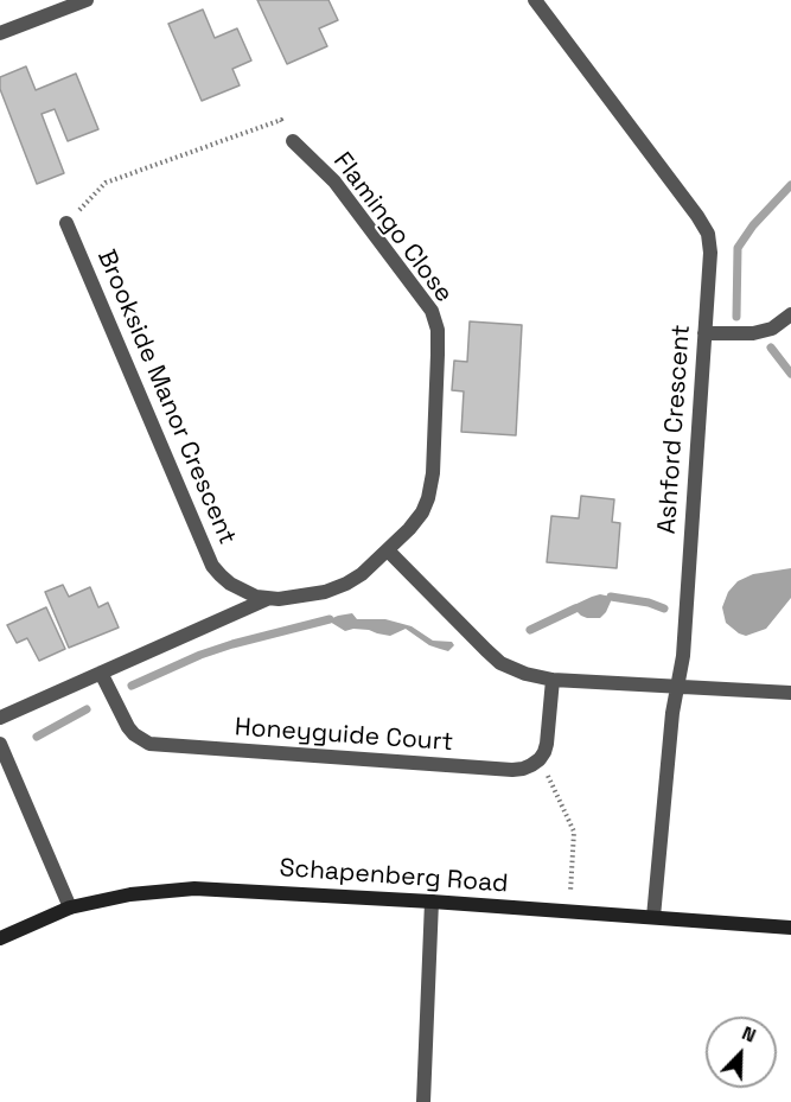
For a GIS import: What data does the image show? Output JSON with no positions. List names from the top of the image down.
{
  "streets": {
    "street": [
      "Flamingo Close",
      "Brookside Manor Crescent",
      "Ashford Crescent",
      "Honeyguide Court",
      "Schapenberg Road"
    ]
  },
  "crossings": [
    ["Flamingo Close", "Brookside Manor Crescent"],
    ["Ashford Crescent", "Schapenberg Road"]
  ],
  "north": "top right"
}
